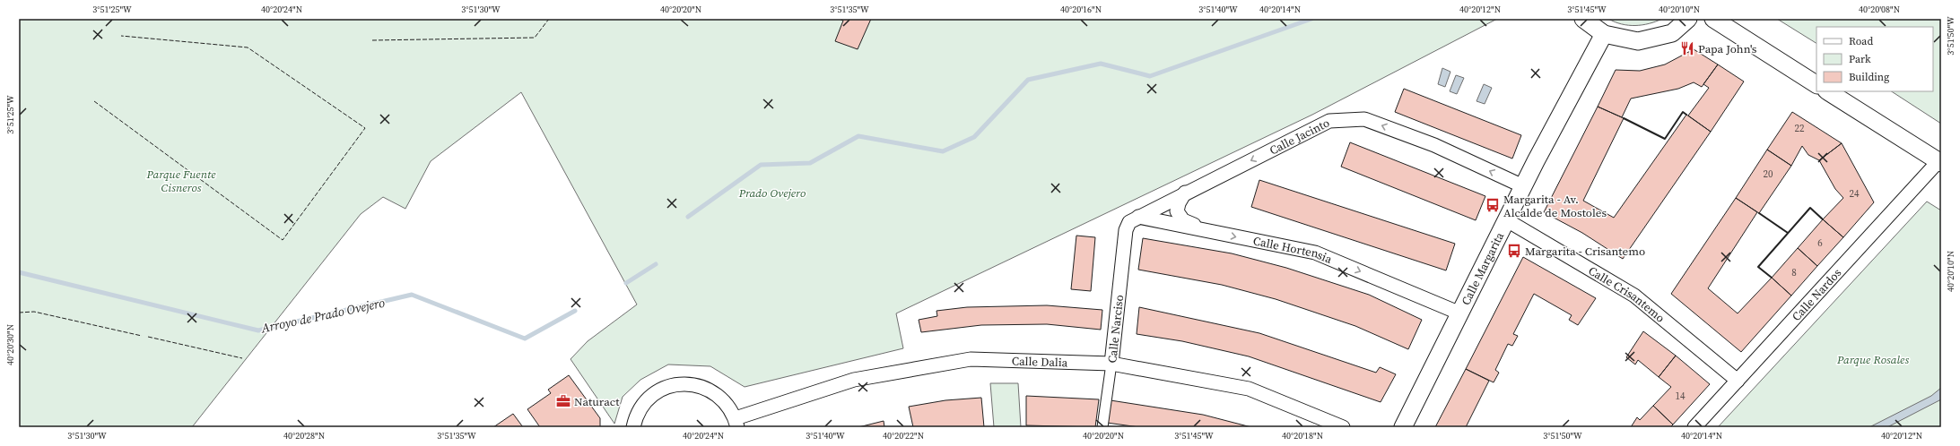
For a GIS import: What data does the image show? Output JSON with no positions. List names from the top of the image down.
{
  "streets": {
    "street": [
      "Calle Jacinto",
      "Calle Hortensia",
      "Calle Margarita",
      "Calle Crisantemo",
      "Calle Nardos",
      "Calle Narciso",
      "Calle Dalia"
    ]
  },
  "crossings": [
    ["Calle Jacinto", "Calle Hortensia"],
    ["Calle Jacinto", "Calle Margarita"],
    ["Calle Jacinto", "Calle Narciso"],
    ["Calle Hortensia", "Calle Margarita"],
    ["Calle Margarita", "Calle Crisantemo"],
    ["Calle Crisantemo", "Calle Nardos"],
    ["Calle Narciso", "Calle Dalia"]
  ],
  "one_way": ["Calle Jacinto", "Calle Hortensia"],
  "water": ["Arroyo de Prado Ovejero"],
  "parks": ["Parque Fuente Cisneros", "Prado Ovejero", "Parque Rosales"],
  "places": {
    "restaurant": ["Papa John's"],
    "bus stop": ["Margarita - Av. Alcalde de Mostoles", "Margarita - Crisantemo"],
    "office": ["Naturact"]
  },
  "house_numbers": [
    "22",
    "20",
    "24",
    "6",
    "8",
    "14"
  ],
  "legend": ["Road", "Park", "Building"],
  "coordinates": [
    "3°51'25\"W",
    "40°20'24\"N",
    "3°51'30\"W",
    "40°20'20\"N",
    "3°51'35\"W",
    "40°20'16\"N",
    "3°51'40\"W",
    "40°20'14\"N",
    "40°20'12\"N",
    "3°51'45\"W",
    "40°20'10\"N",
    "40°20'08\"N",
    "3°51'50\"W",
    "40°20'30\"N",
    "40°20'28\"N",
    "40°20'22\"N",
    "40°20'18\"N"
  ]
}
